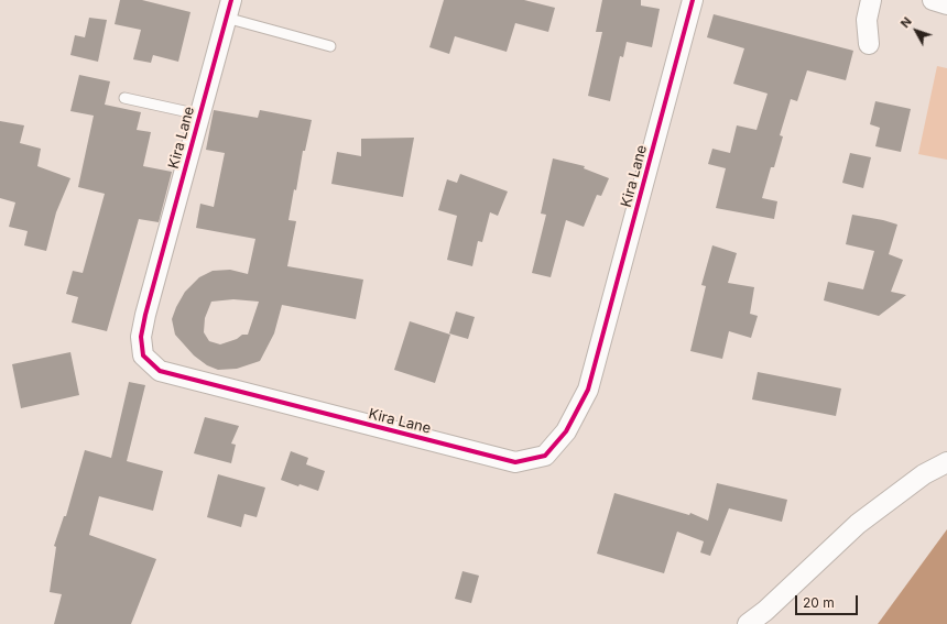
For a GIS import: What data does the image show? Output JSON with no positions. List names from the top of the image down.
{
  "streets": {
    "street": ["Kira Lane"]
  },
  "scale_bar": "20 m",
  "north": "top left"
}
